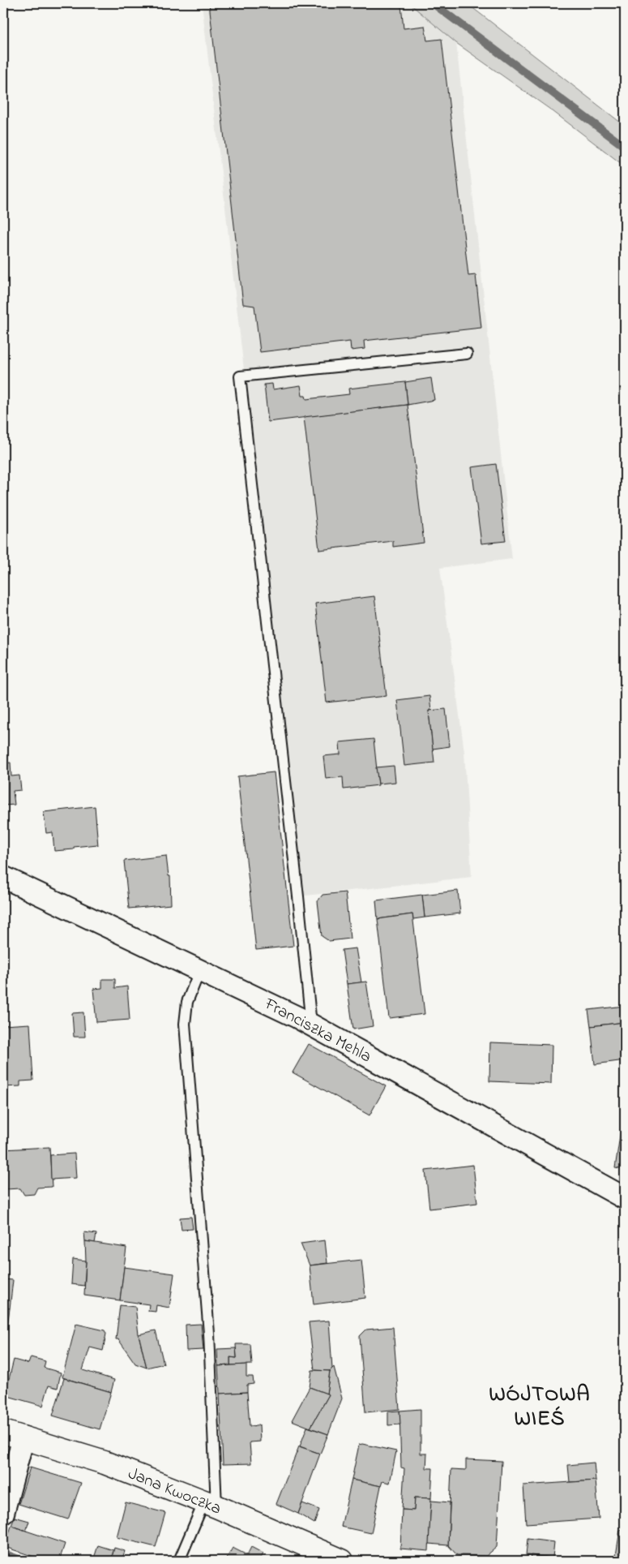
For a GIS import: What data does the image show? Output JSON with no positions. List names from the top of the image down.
{
  "streets": {
    "street": ["Franciszka Mehla", "Jana Kwoczka"]
  },
  "districts": ["WÓJTOWA WIEŚ"]
}
